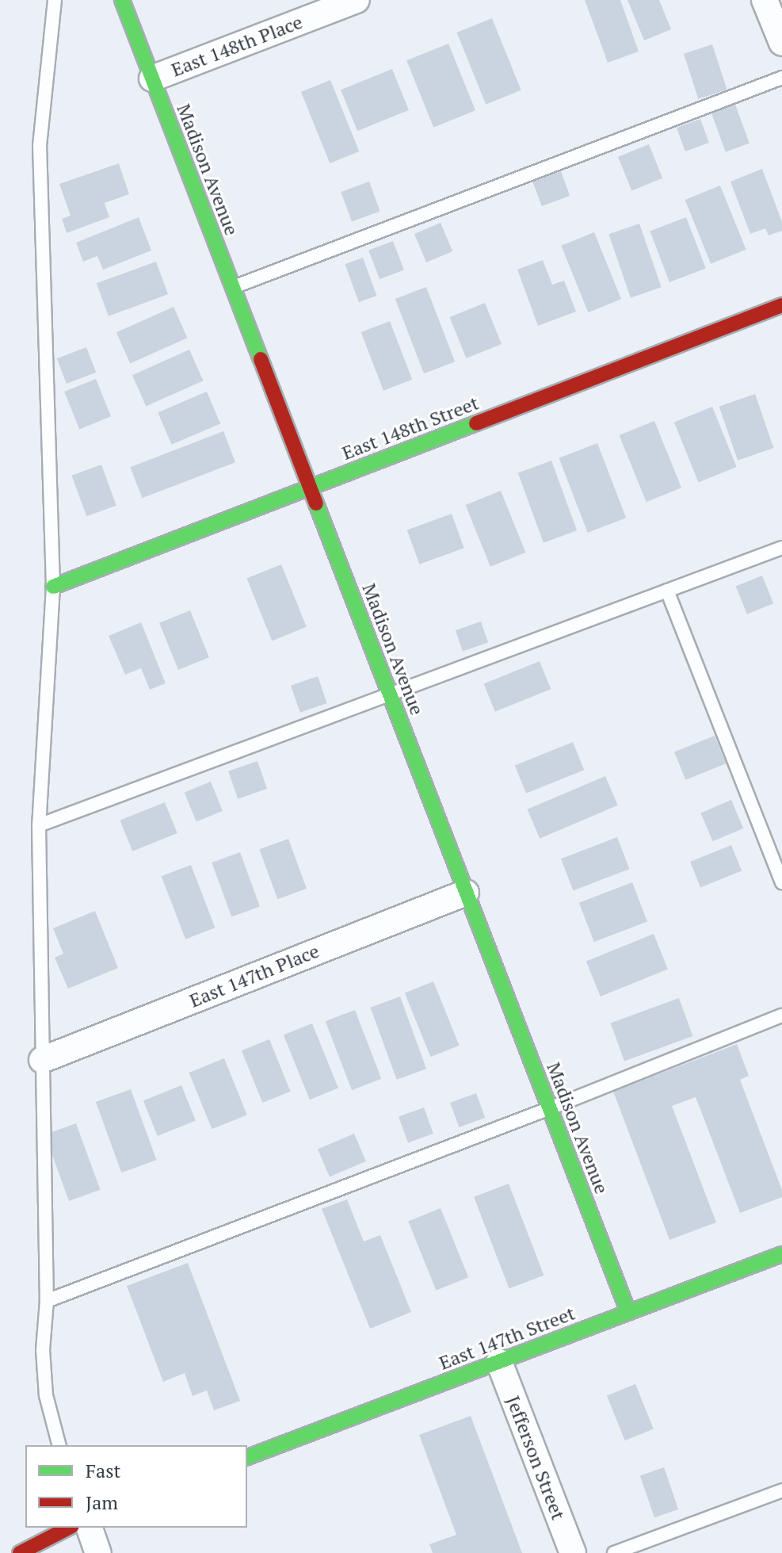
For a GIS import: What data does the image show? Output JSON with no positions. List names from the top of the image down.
{
  "streets": {
    "street": [
      "East 148th Place",
      "Madison Avenue",
      "East 148th Street",
      "East 147th Place",
      "East 147th Street",
      "Jefferson Street"
    ]
  },
  "crossings": [
    ["East 148th Place", "Madison Avenue"],
    ["Madison Avenue", "East 148th Street"],
    ["Madison Avenue", "East 147th Place"],
    ["Madison Avenue", "East 147th Street"],
    ["East 147th Street", "Jefferson Street"]
  ],
  "legend": ["Fast", "Jam"]
}
